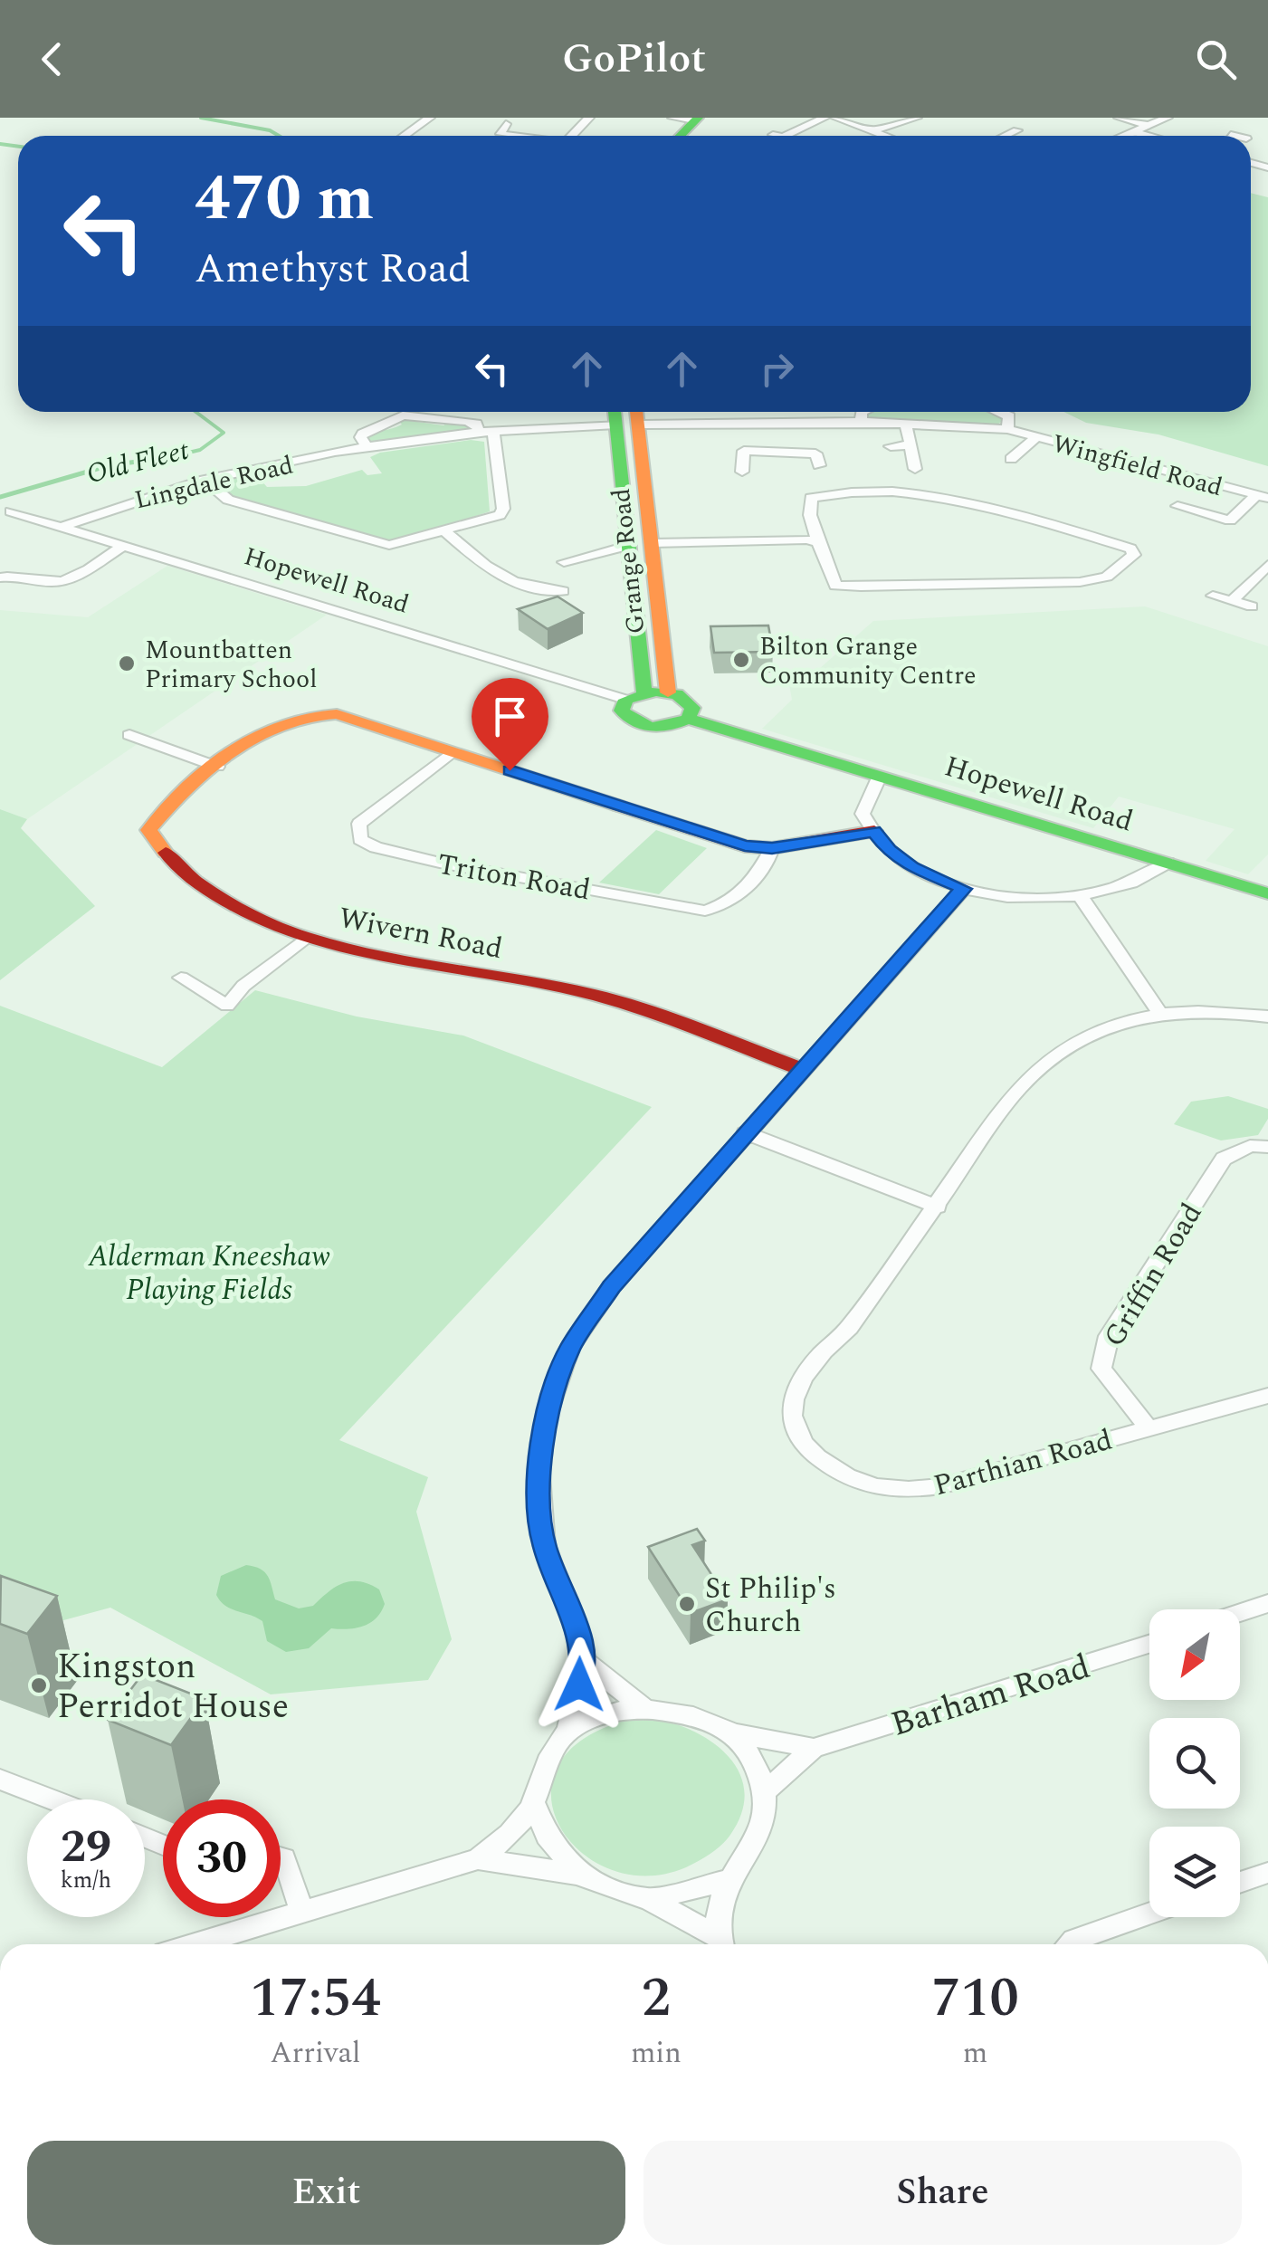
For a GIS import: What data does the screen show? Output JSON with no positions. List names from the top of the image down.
{
  "streets": {
    "street": [
      "Wingfield Road",
      "Lingdale Road",
      "Grange Road",
      "Hopewell Road",
      "Triton Road",
      "Wivern Road",
      "Griffin Road",
      "Parthian Road",
      "Barham Road"
    ]
  },
  "crossings": [
    ["Wingfield Road", "Grange Road"],
    ["Lingdale Road", "Grange Road"],
    ["Lingdale Road", "Hopewell Road"],
    ["Grange Road", "Hopewell Road"],
    ["Triton Road", "Wivern Road"],
    ["Griffin Road", "Parthian Road"]
  ],
  "water": ["Old Fleet"],
  "parks": ["Alderman Kneeshaw Playing Fields"],
  "places": [
    "Bilton Grange Community Centre",
    "Mountbatten Primary School",
    "St Philip's Church",
    "Kingston Perridot House"
  ],
  "north": "bottom left",
  "page": {
    "header": "GoPilot",
    "turn": ["470 m", "Amethyst Road"],
    "speed": "29 km/h",
    "limit": "30",
    "eta": [
      "17:54",
      "Arrival",
      "2",
      "min",
      "710",
      "m"
    ],
    "buttons": ["Exit", "Share"]
  }
}
